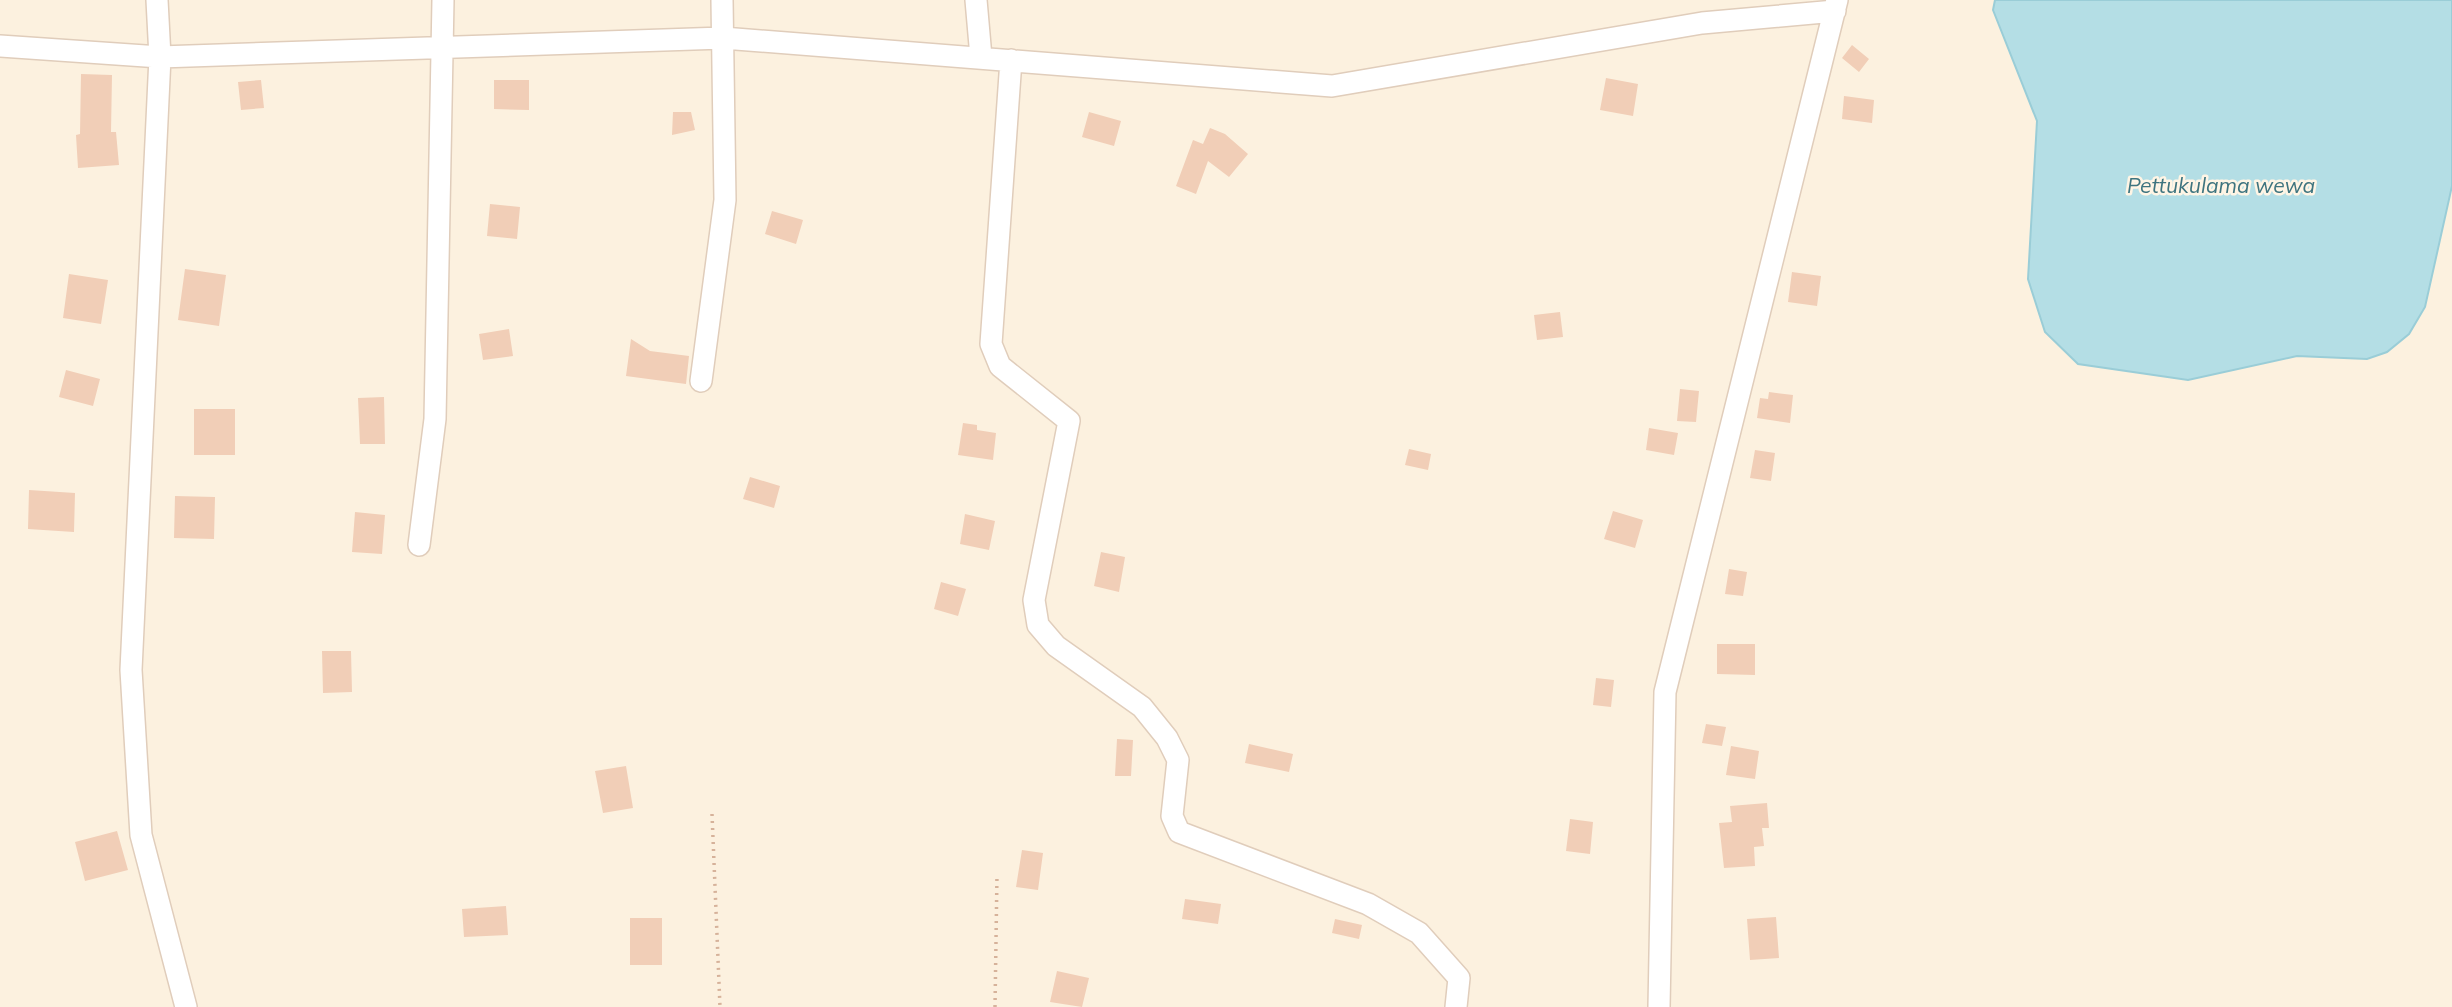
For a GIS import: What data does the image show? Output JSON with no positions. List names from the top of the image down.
{
  "water": ["Pettukulama wewa"]
}
